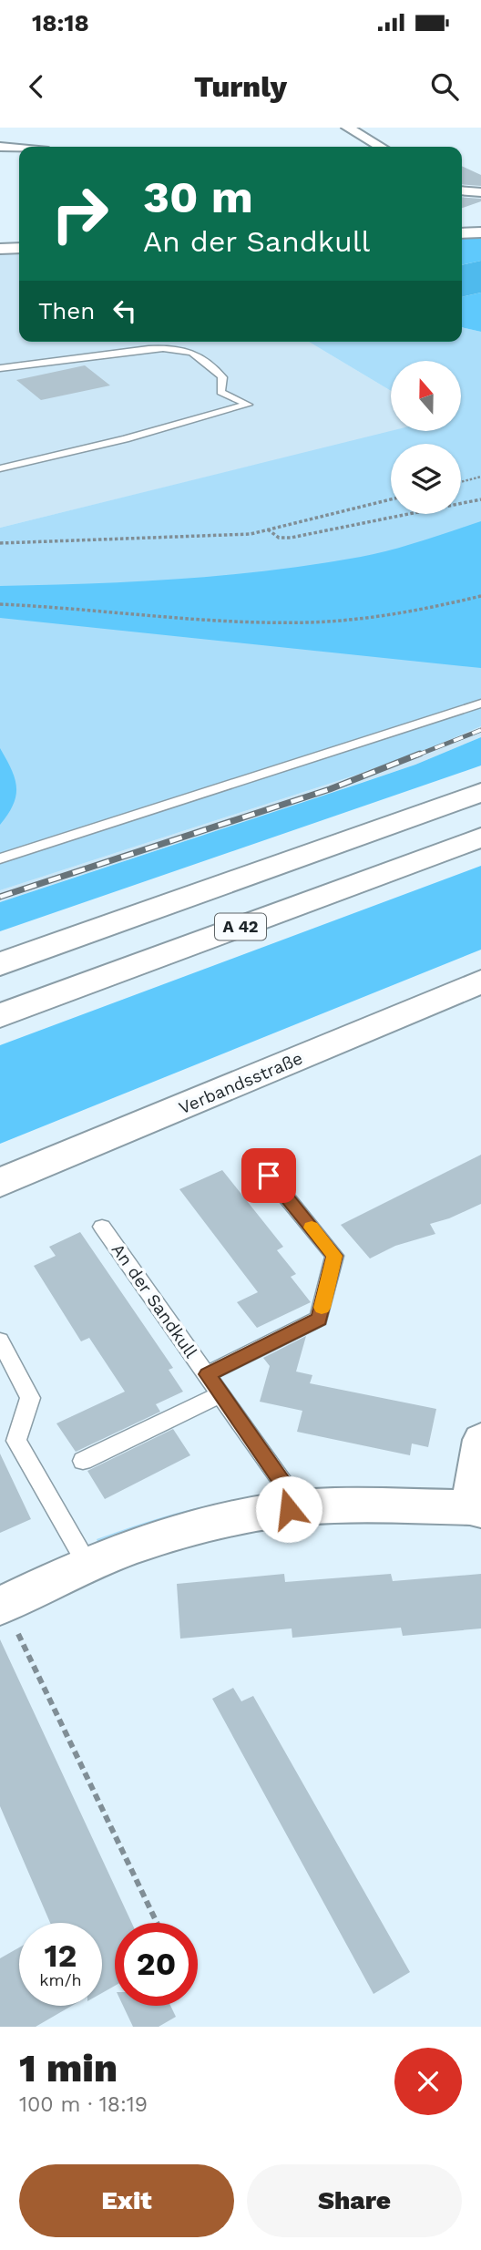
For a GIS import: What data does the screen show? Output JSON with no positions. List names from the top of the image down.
{
  "streets": {
    "main road": ["A 42", "Verbandsstraße"],
    "lane": ["An der Sandkull"]
  },
  "north": "top",
  "page": {
    "status": "18:18",
    "header": "Turnly",
    "turn": ["30 m", "An der Sandkull"],
    "then": "Then",
    "speed": "12 km/h",
    "limit": "20",
    "heading": ["1 min", "100 m · 18:19"],
    "buttons": ["Exit", "Share"]
  }
}
